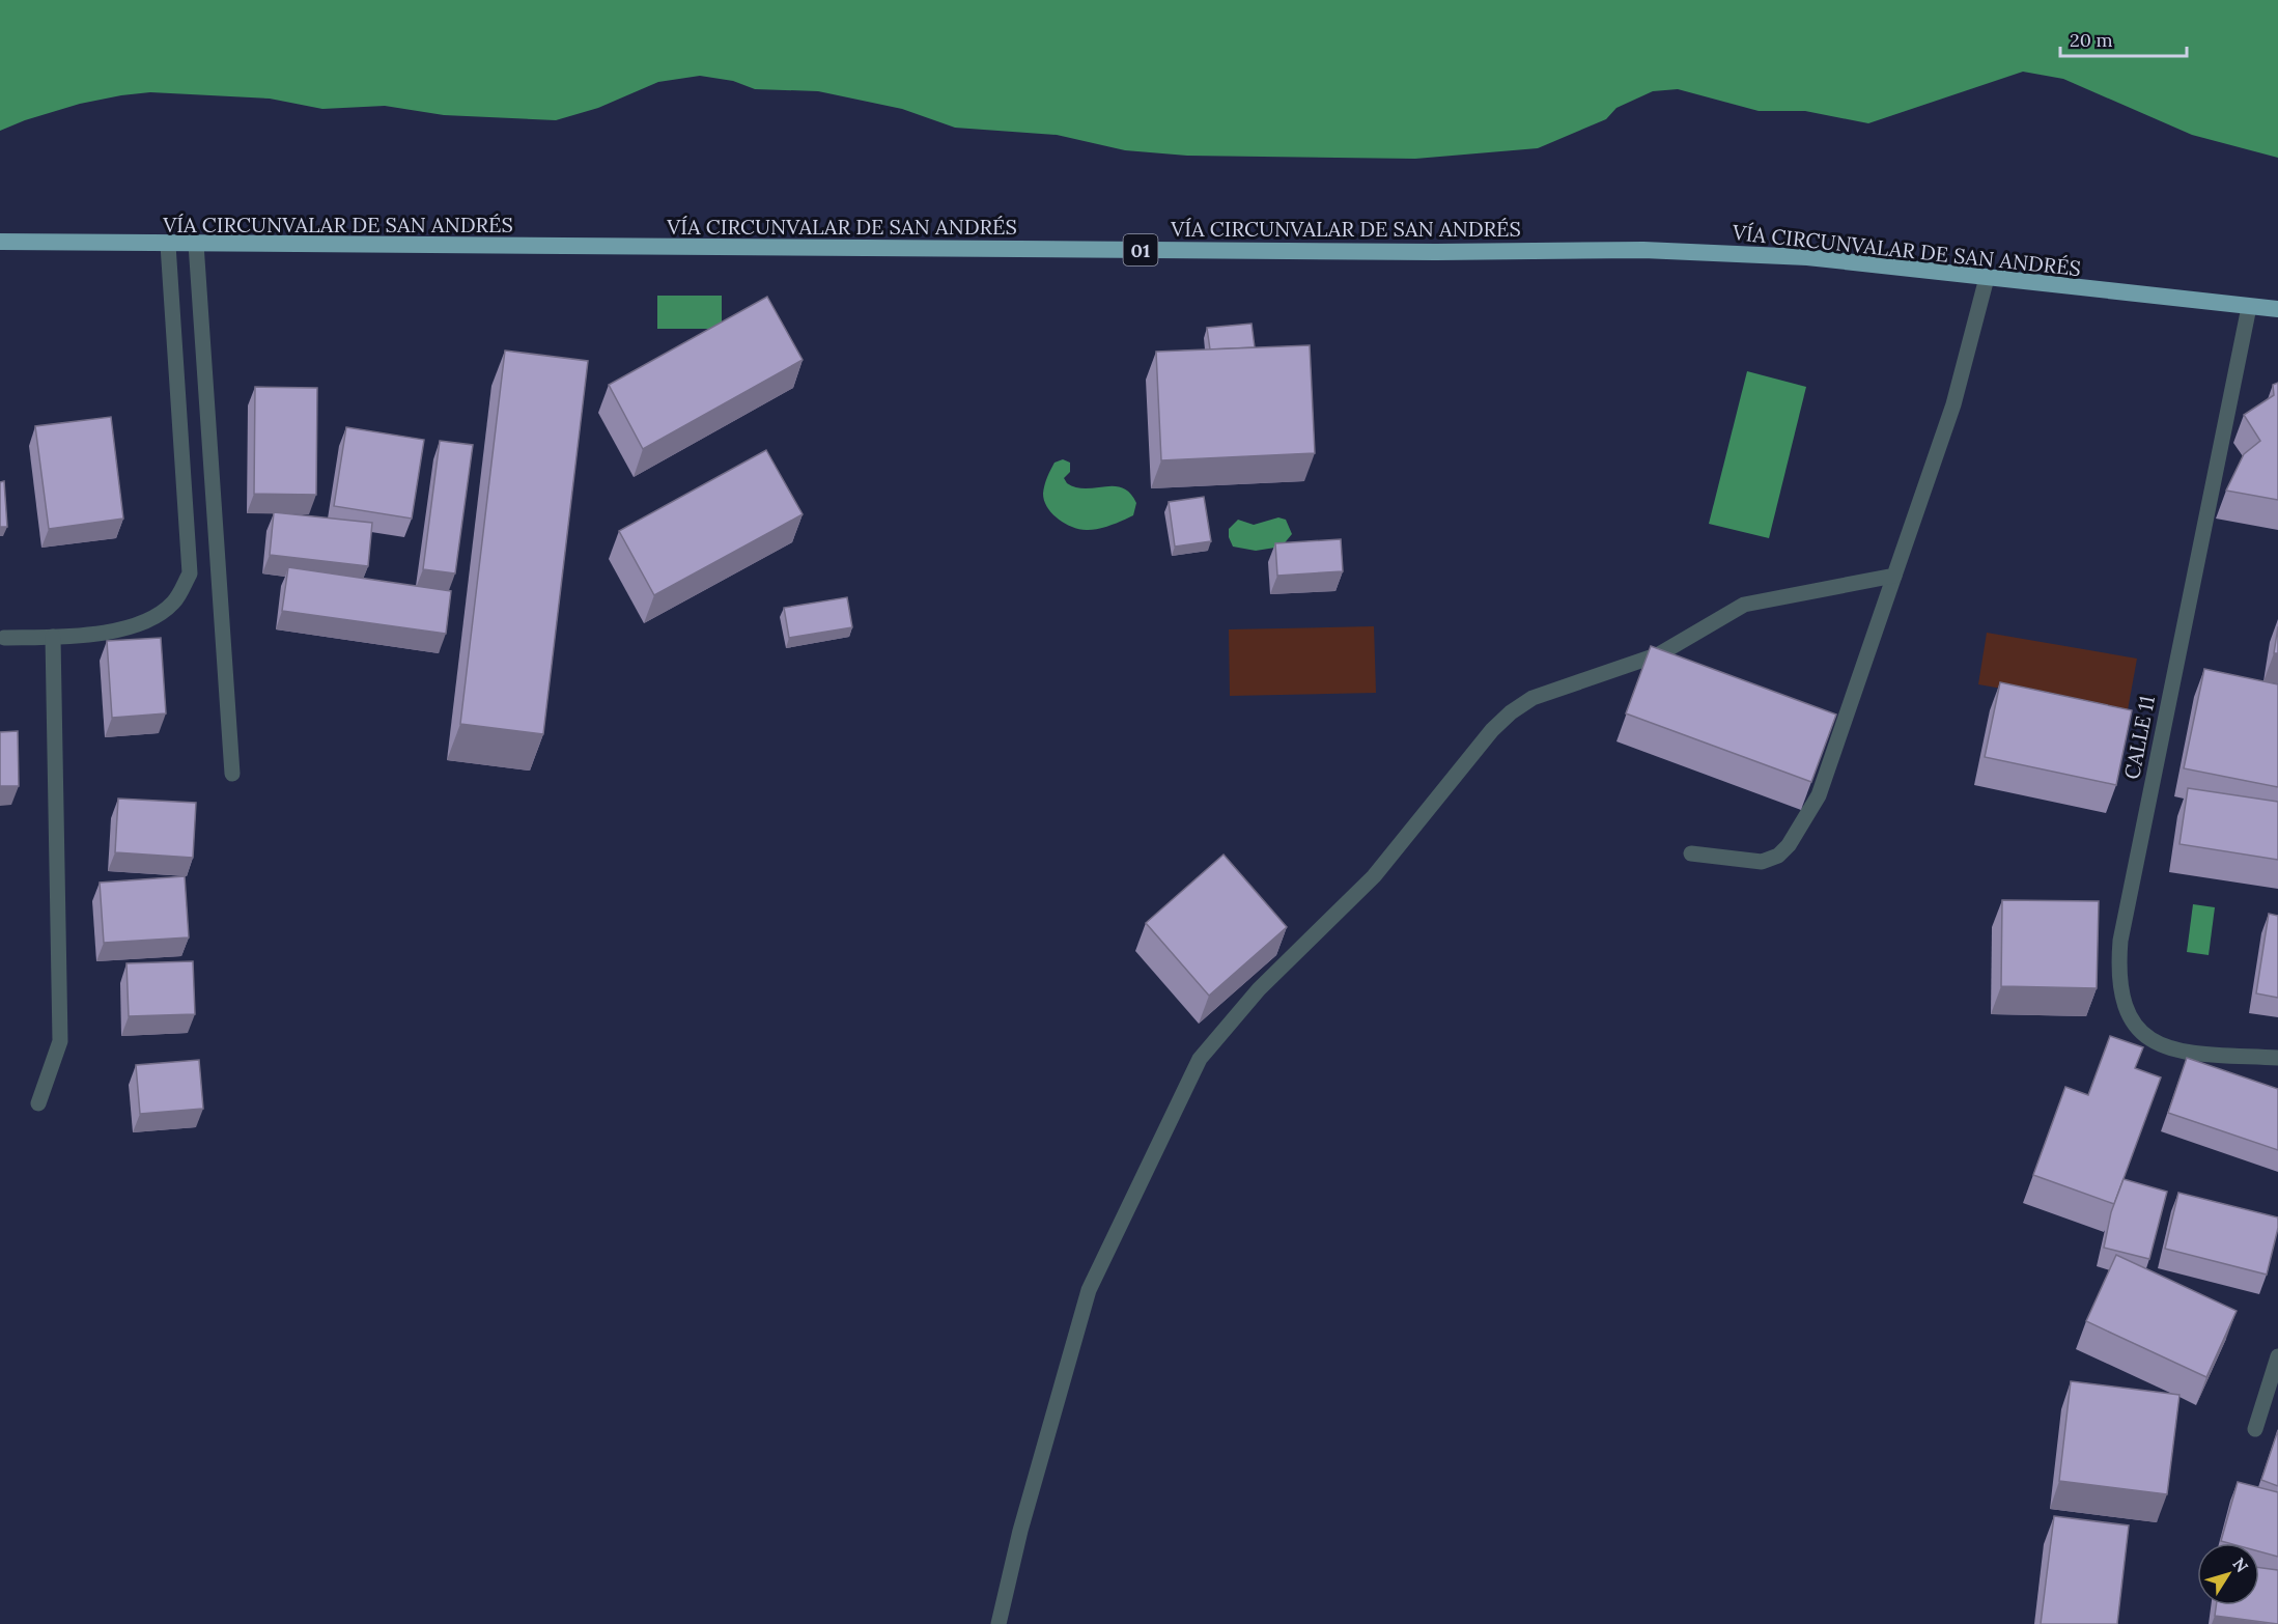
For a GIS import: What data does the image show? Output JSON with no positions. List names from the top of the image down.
{
  "streets": {
    "highway": ["VÍA CIRCUNVALAR DE SAN ANDRÉS", "01"],
    "street": ["CALLE 11"]
  },
  "crossings": [
    ["VÍA CIRCUNVALAR DE SAN ANDRÉS", "CALLE 11"]
  ],
  "scale_bar": "20 m",
  "north": "top right"
}
